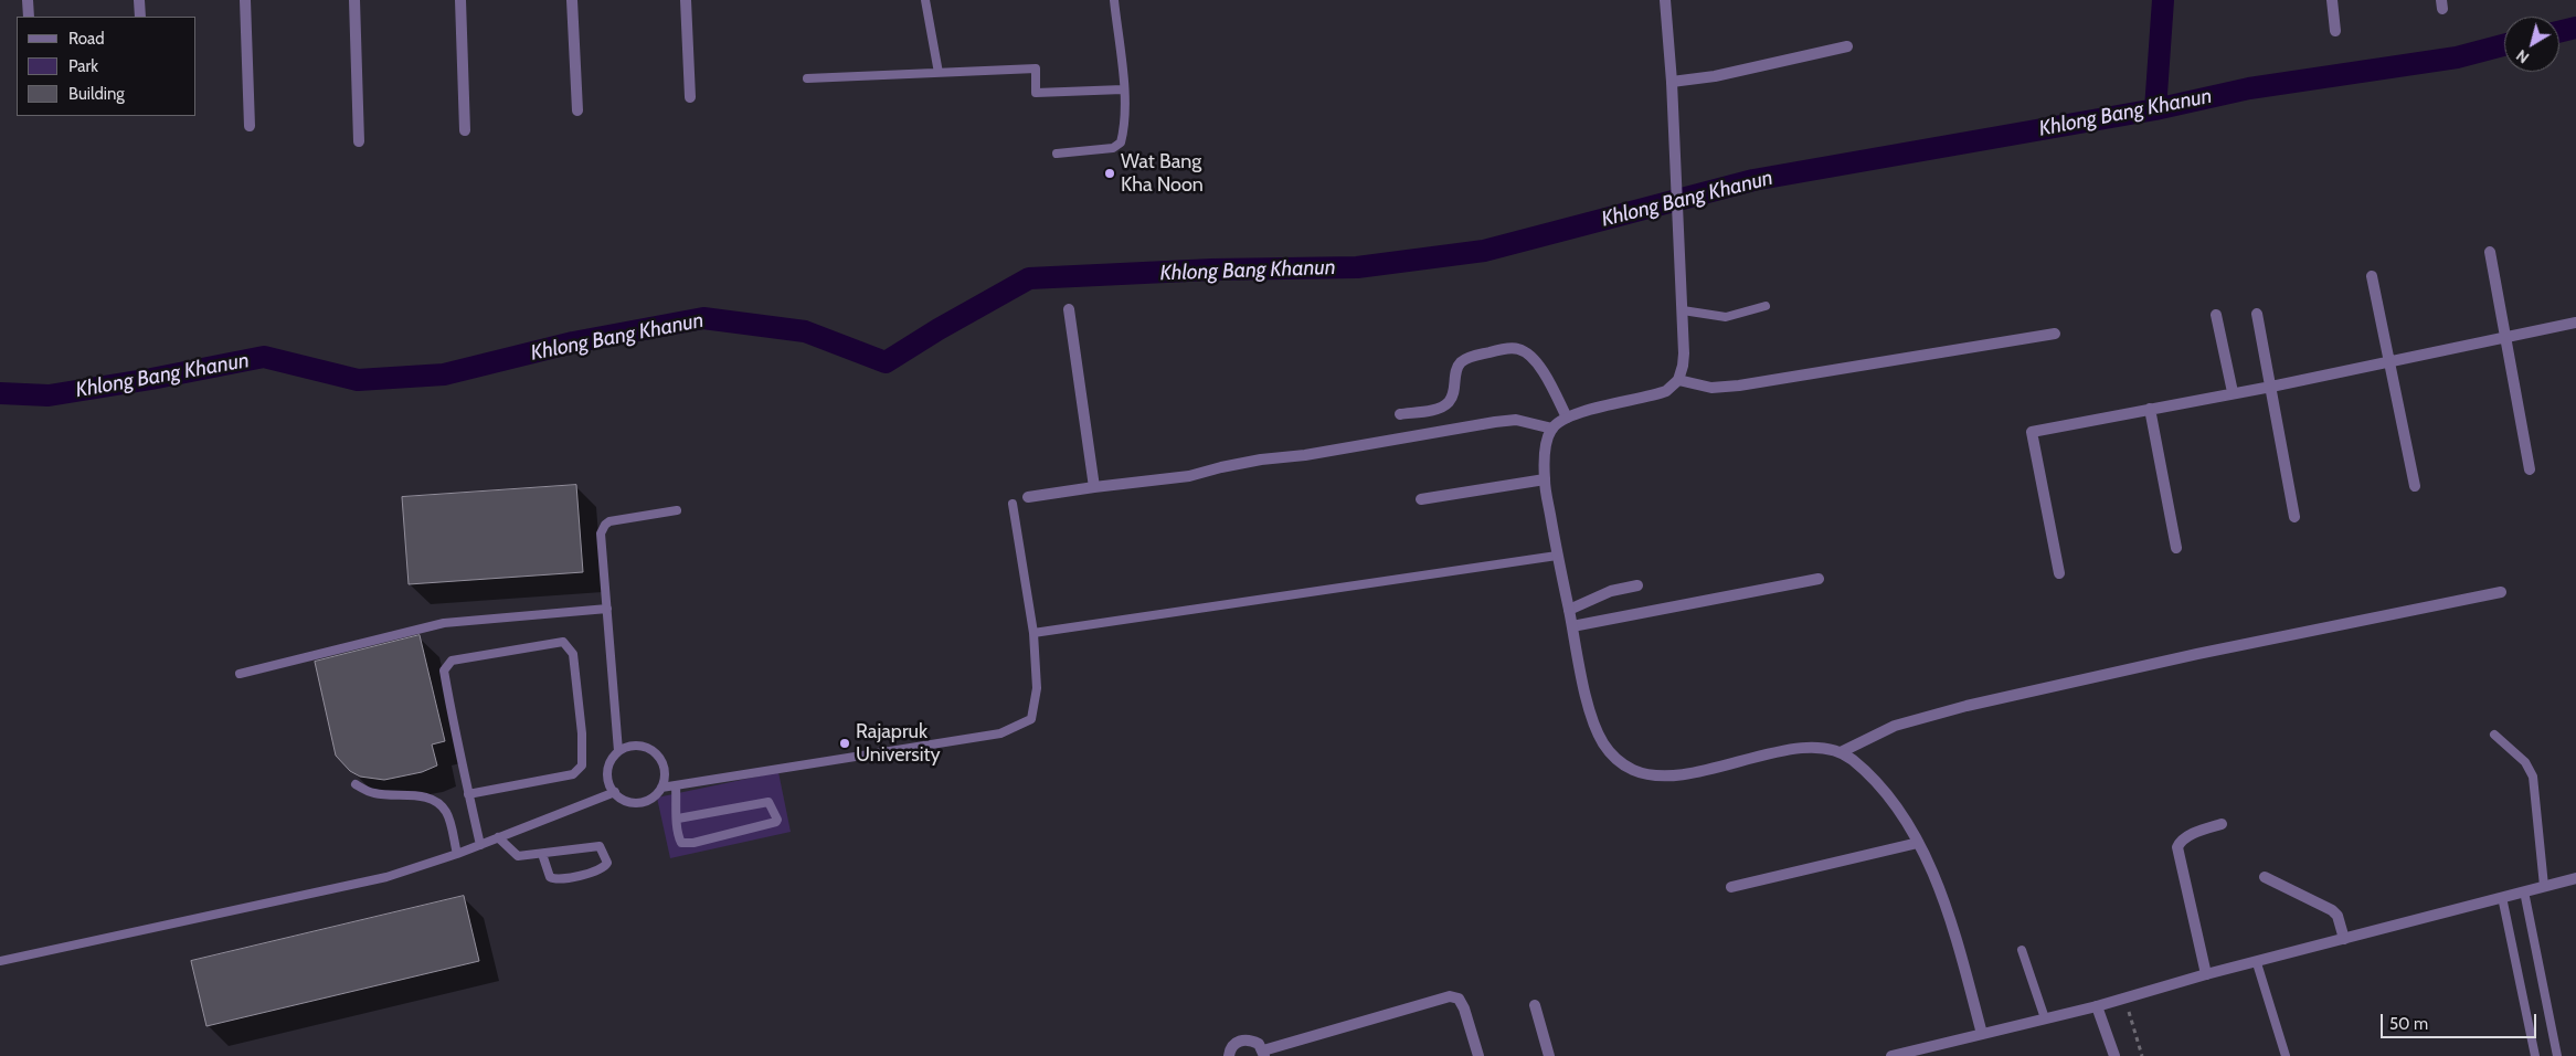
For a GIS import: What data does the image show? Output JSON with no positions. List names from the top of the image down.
{
  "water": ["Khlong Bang Khanun"],
  "places": ["Wat Bang Kha Noon", "Rajapruk University"],
  "legend": ["Road", "Park", "Building"],
  "scale_bar": "50 m",
  "north": "bottom left"
}
